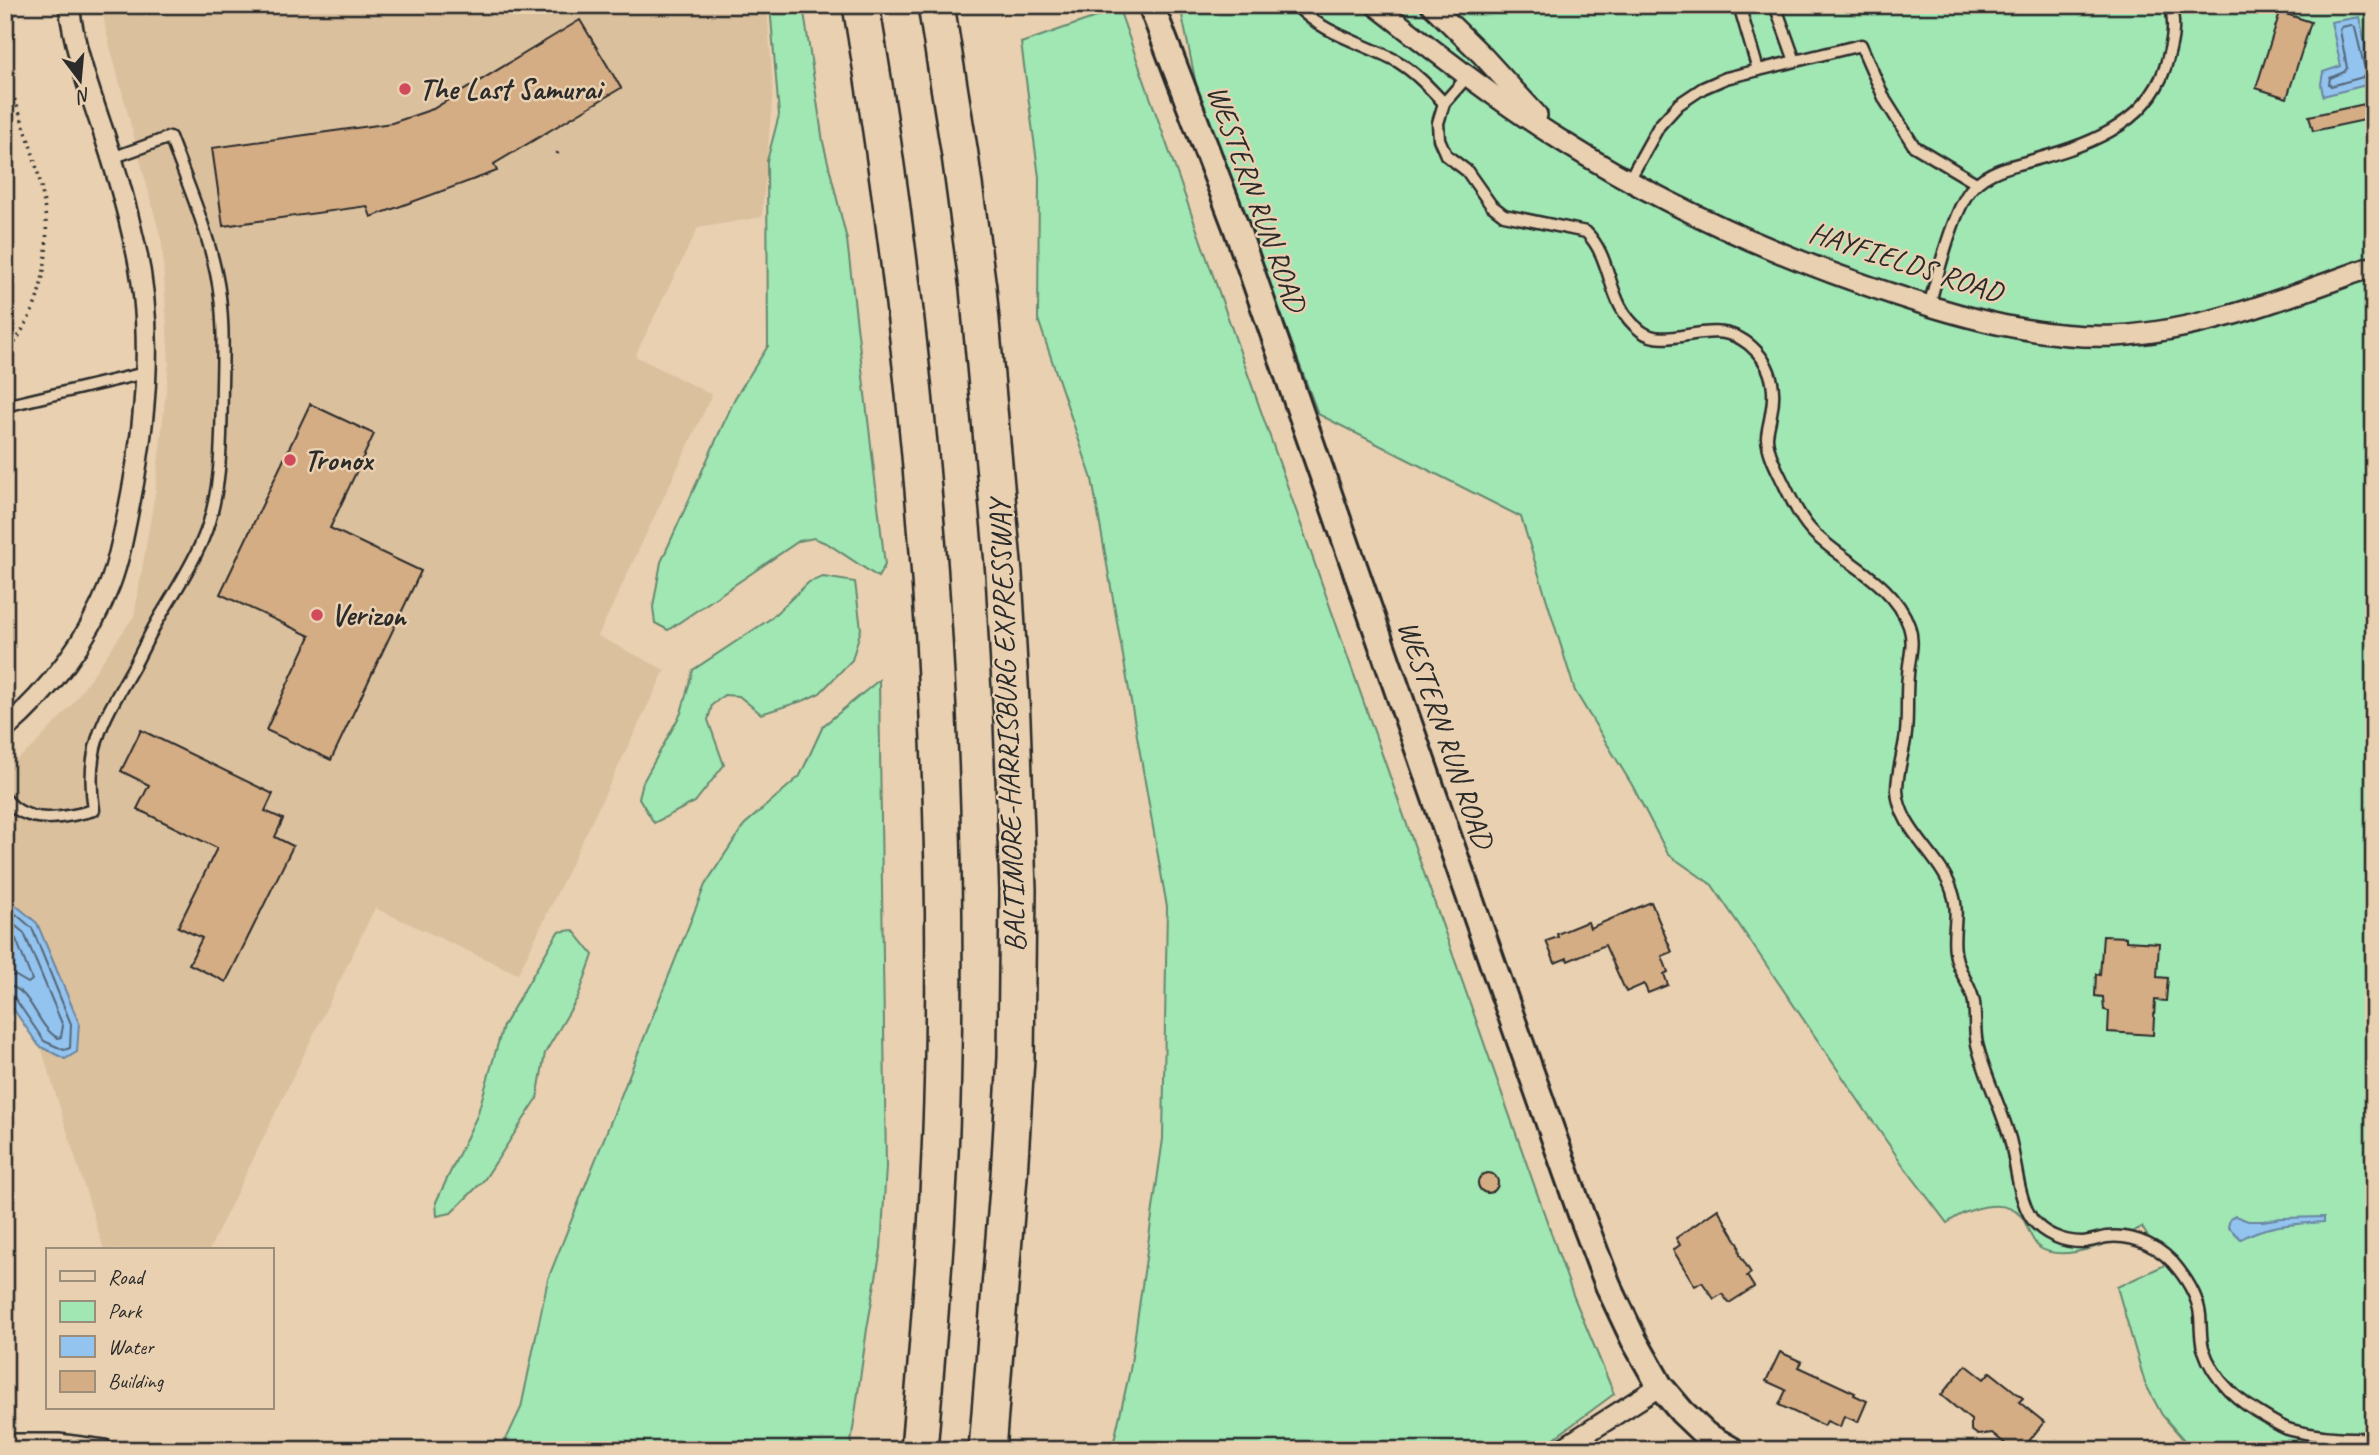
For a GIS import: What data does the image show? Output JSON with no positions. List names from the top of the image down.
{
  "streets": {
    "highway": ["BALTIMORE-HARRISBURG EXPRESSWAY"],
    "street": ["WESTERN RUN ROAD", "HAYFIELDS ROAD"]
  },
  "places": ["The Last Samurai", "Tronox", "Verizon"],
  "legend": [
    "Road",
    "Park",
    "Water",
    "Building"
  ],
  "north": "bottom"
}
